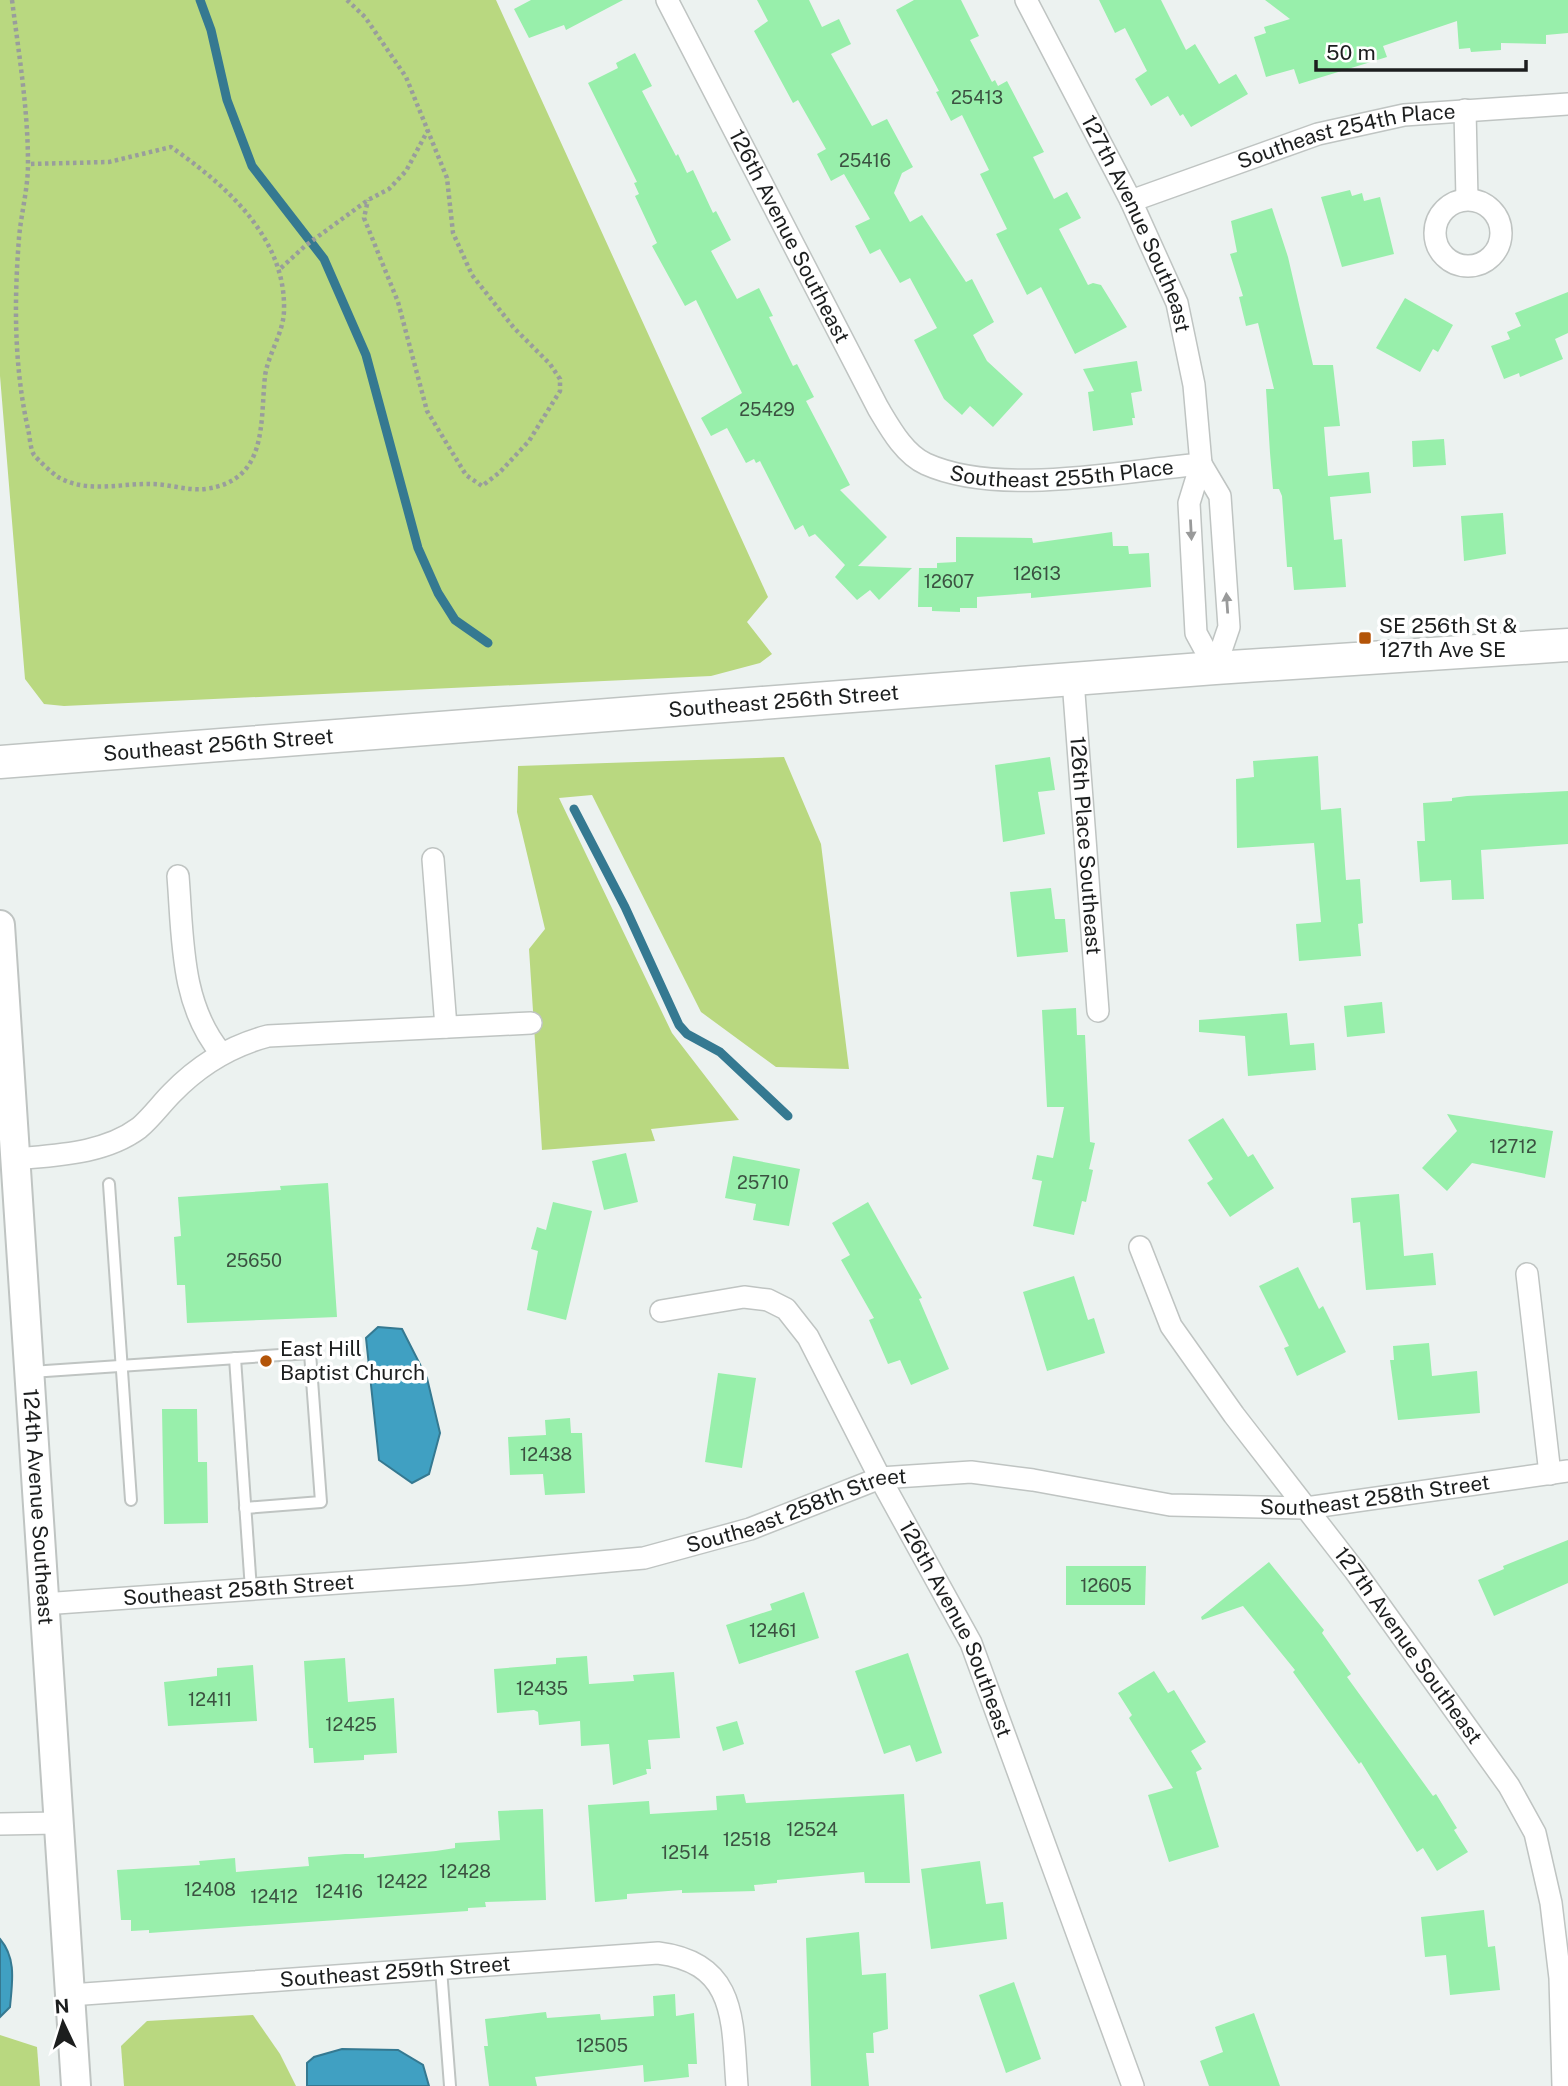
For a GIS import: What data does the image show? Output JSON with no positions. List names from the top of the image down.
{
  "streets": {
    "main road": ["Southeast 256th Street"],
    "street": [
      "Southeast 254th Place",
      "127th Avenue Southeast",
      "126th Avenue Southeast",
      "Southeast 255th Place",
      "126th Place Southeast",
      "Southeast 258th Street",
      "124th Avenue Southeast",
      "Southeast 259th Street"
    ]
  },
  "crossings": [
    ["Southeast 254th Place", "127th Avenue Southeast"],
    ["127th Avenue Southeast", "Southeast 255th Place"],
    ["127th Avenue Southeast", "Southeast 256th Street"],
    ["127th Avenue Southeast", "Southeast 258th Street"],
    ["126th Avenue Southeast", "Southeast 255th Place"],
    ["126th Avenue Southeast", "Southeast 258th Street"],
    ["Southeast 256th Street", "126th Place Southeast"],
    ["Southeast 258th Street", "124th Avenue Southeast"],
    ["124th Avenue Southeast", "Southeast 259th Street"]
  ],
  "places": {
    "transit": ["SE 256th St & 127th Ave SE"],
    "other": ["East Hill Baptist Church"]
  },
  "house_numbers": [
    "25413",
    "25416",
    "25429",
    "12613",
    "12607",
    "12712",
    "25710",
    "25650",
    "12438",
    "12605",
    "12461",
    "12435",
    "12411",
    "12425",
    "12524",
    "12518",
    "12514",
    "12428",
    "12422",
    "12408",
    "12416",
    "12412",
    "12505"
  ],
  "scale_bar": "50 m",
  "north": "top"
}
